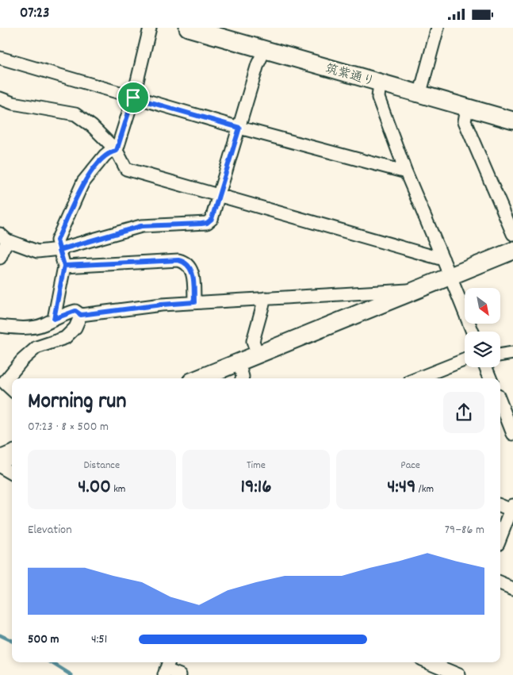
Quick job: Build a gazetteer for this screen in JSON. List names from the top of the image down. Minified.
{"streets":{"street":["筑紫通り"]},"north":"bottom right","page":{"status":"07:23","heading":["Morning run","07:23 · 8 × 500 m"],"stats":[["Distance","4.00 km"],["Time","19:16"],["Pace","4:49 /km"]],"chart":["Elevation","79–86 m"],"list":[{"name":"500 m","note":"4:51"}]}}
